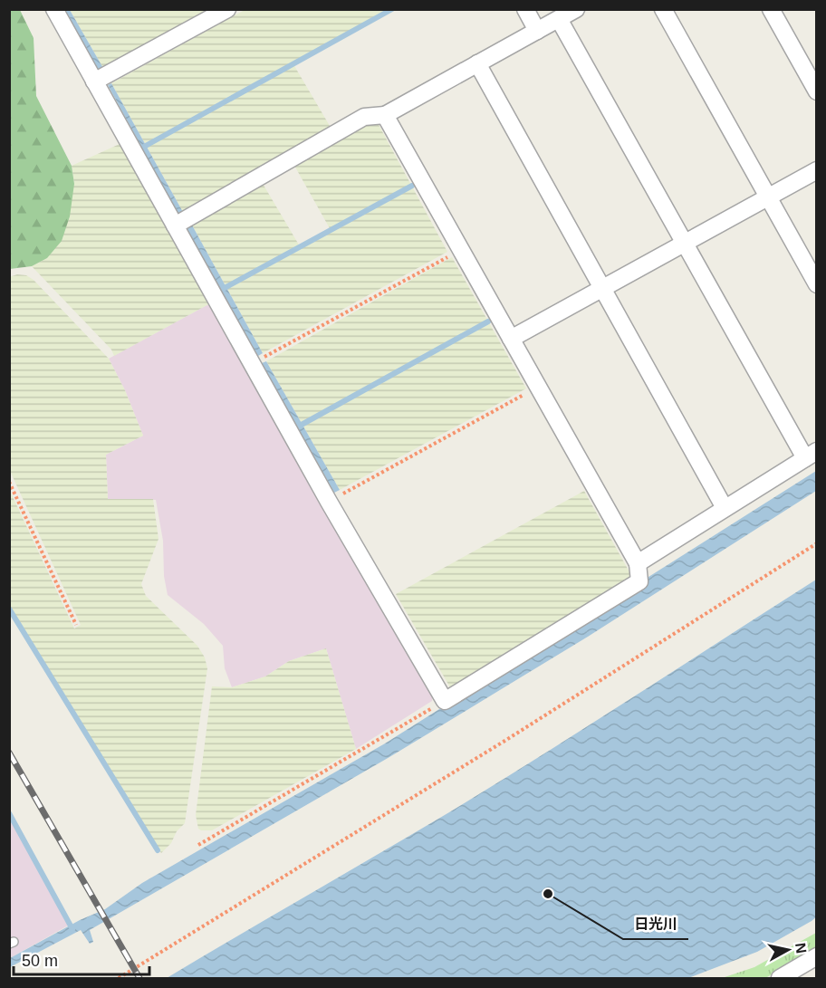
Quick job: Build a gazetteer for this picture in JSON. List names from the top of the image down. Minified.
{"places":["日光川"],"scale_bar":"50 m","north":"right"}
